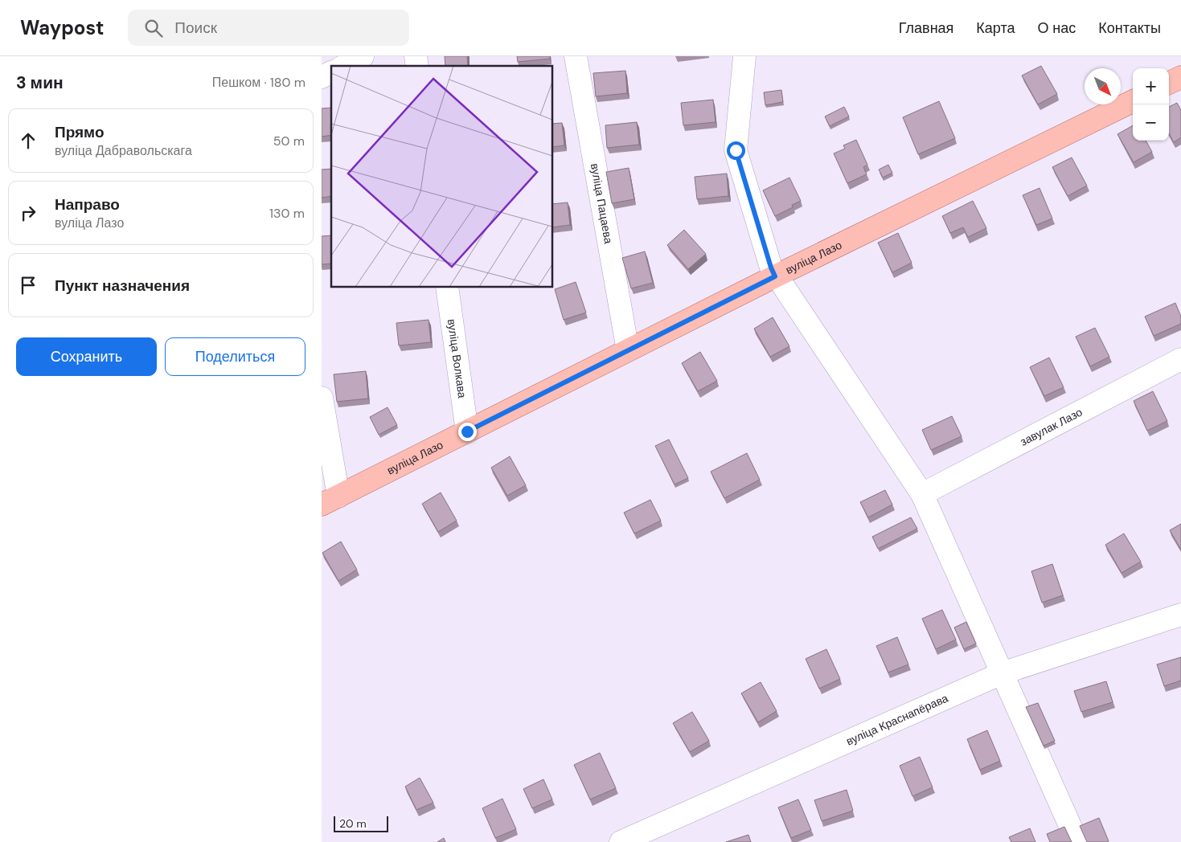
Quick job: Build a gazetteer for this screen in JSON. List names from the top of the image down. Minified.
{"streets":{"main road":["вуліца Лазо"],"street":["вуліца Пацаева","вуліца Волкава","завулак Лазо","вуліца Краснапёрава"]},"crossings":[["вуліца Пацаева","вуліца Лазо"],["вуліца Лазо","вуліца Волкава"]],"scale_bar":"20 m","north":"bottom right","page":{"header":"Waypost","search":"Поиск","nav":["Главная","Карта","О нас","Контакты"],"heading":["3 мин","Пешком · 180 m"],"map_buttons":["+","−"],"list":[["Прямо","вуліца Дабравольскага","50 m"],["Направо","вуліца Лазо","130 m"],"Пункт назначения"],"buttons":["Сохранить","Поделиться"],"scale":"20 m"}}
